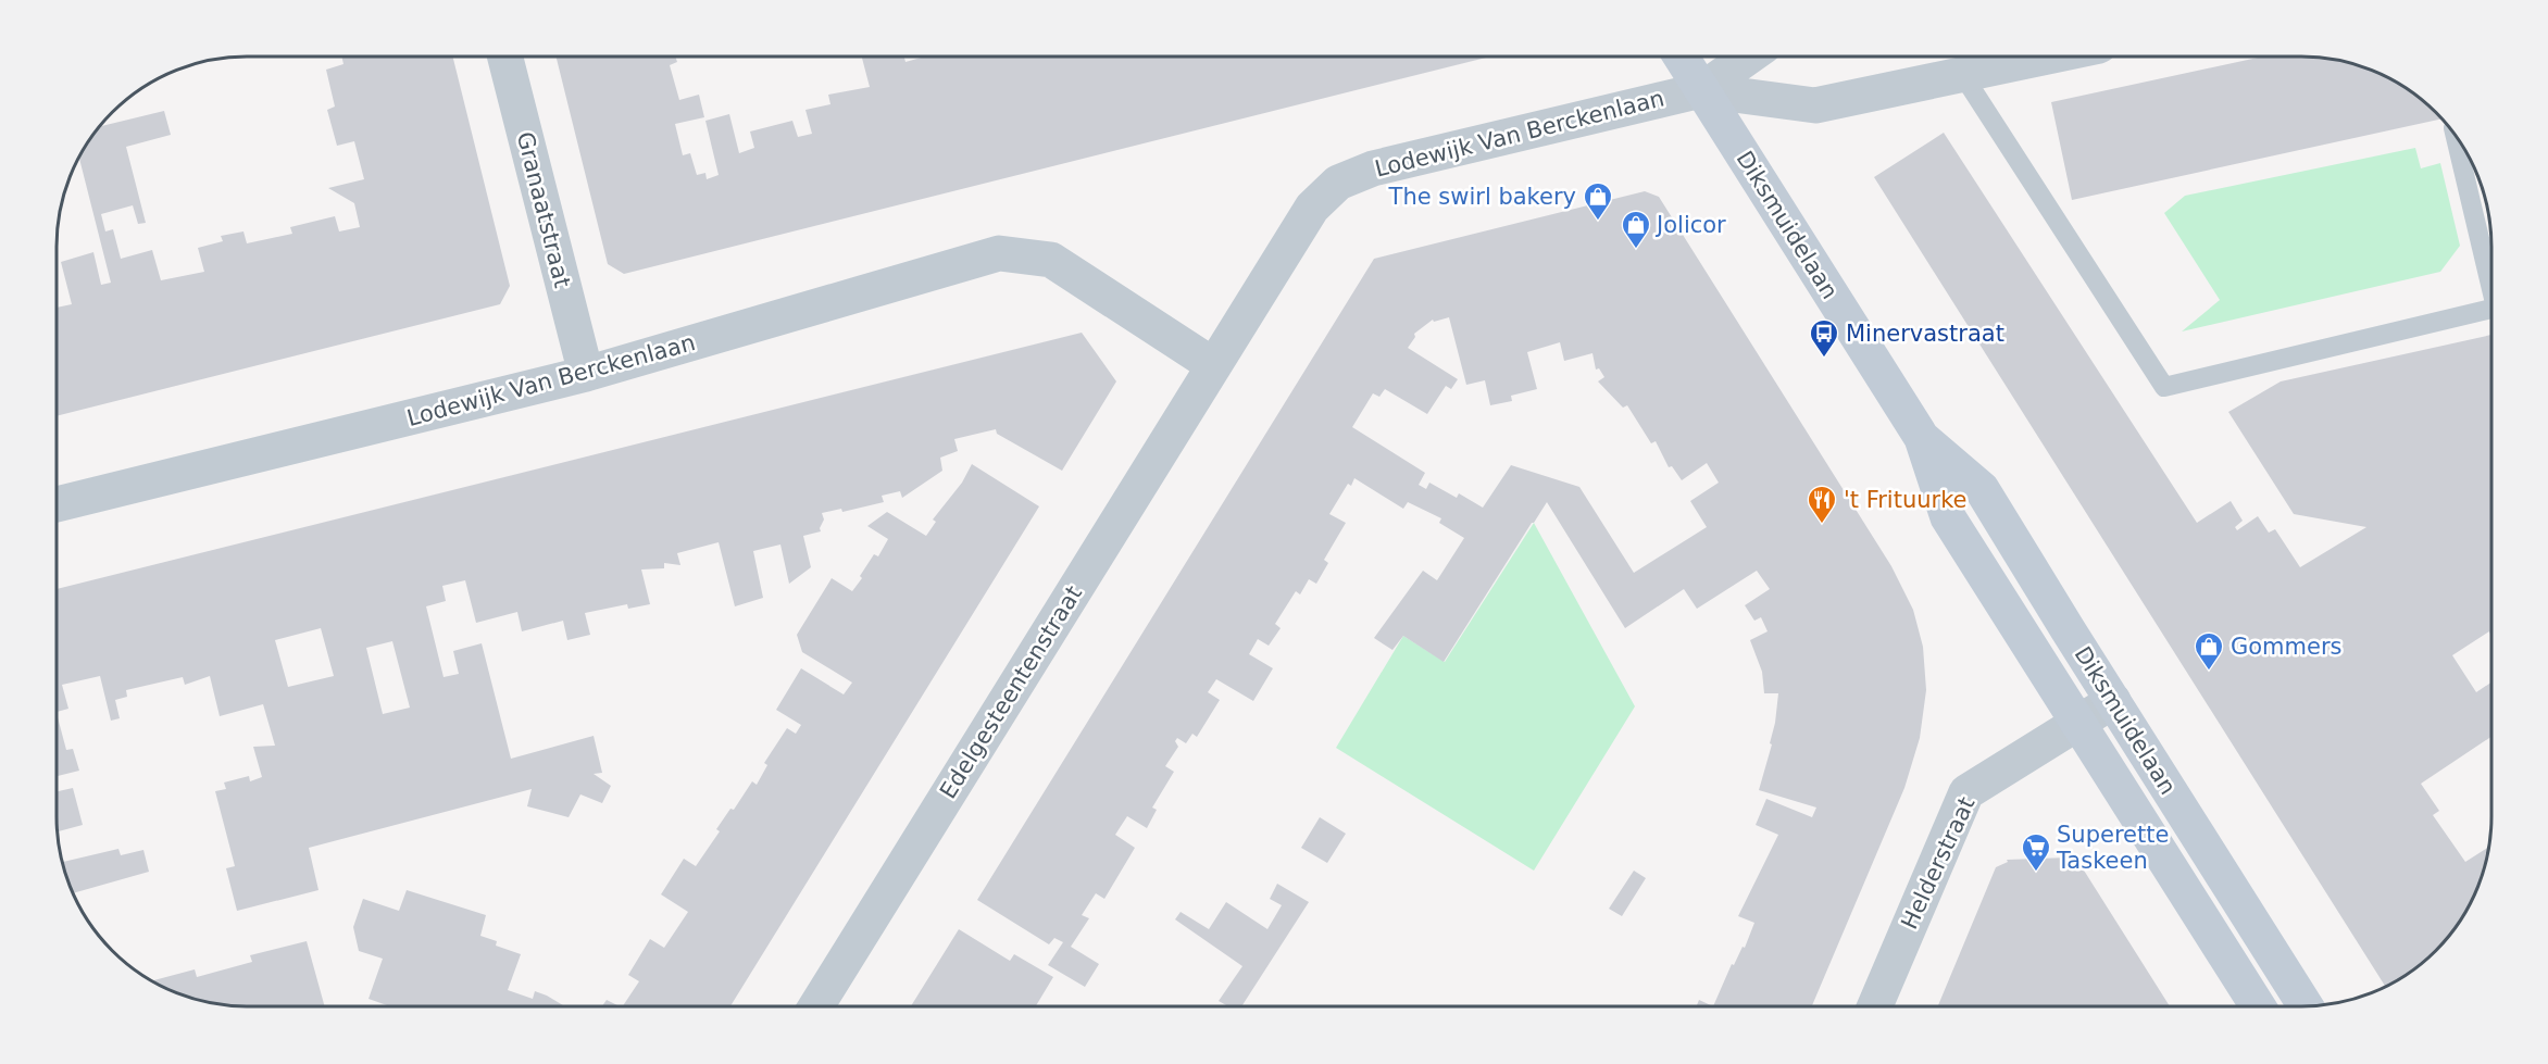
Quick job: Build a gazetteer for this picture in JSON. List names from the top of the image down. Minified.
{"streets":{"street":["Lodewijk Van Berckenlaan","Granaatstraat","Diksmuidelaan","Edelgesteentenstraat","Helderstraat"]},"crossings":[["Lodewijk Van Berckenlaan","Granaatstraat"],["Lodewijk Van Berckenlaan","Diksmuidelaan"],["Lodewijk Van Berckenlaan","Edelgesteentenstraat"],["Diksmuidelaan","Helderstraat"]],"places":{"shop":["The swirl bakery","Jolicor","Gommers"],"bus stop":["Minervastraat"],"restaurant":["'t Frituurke"],"supermarket":["Superette Taskeen"]}}
